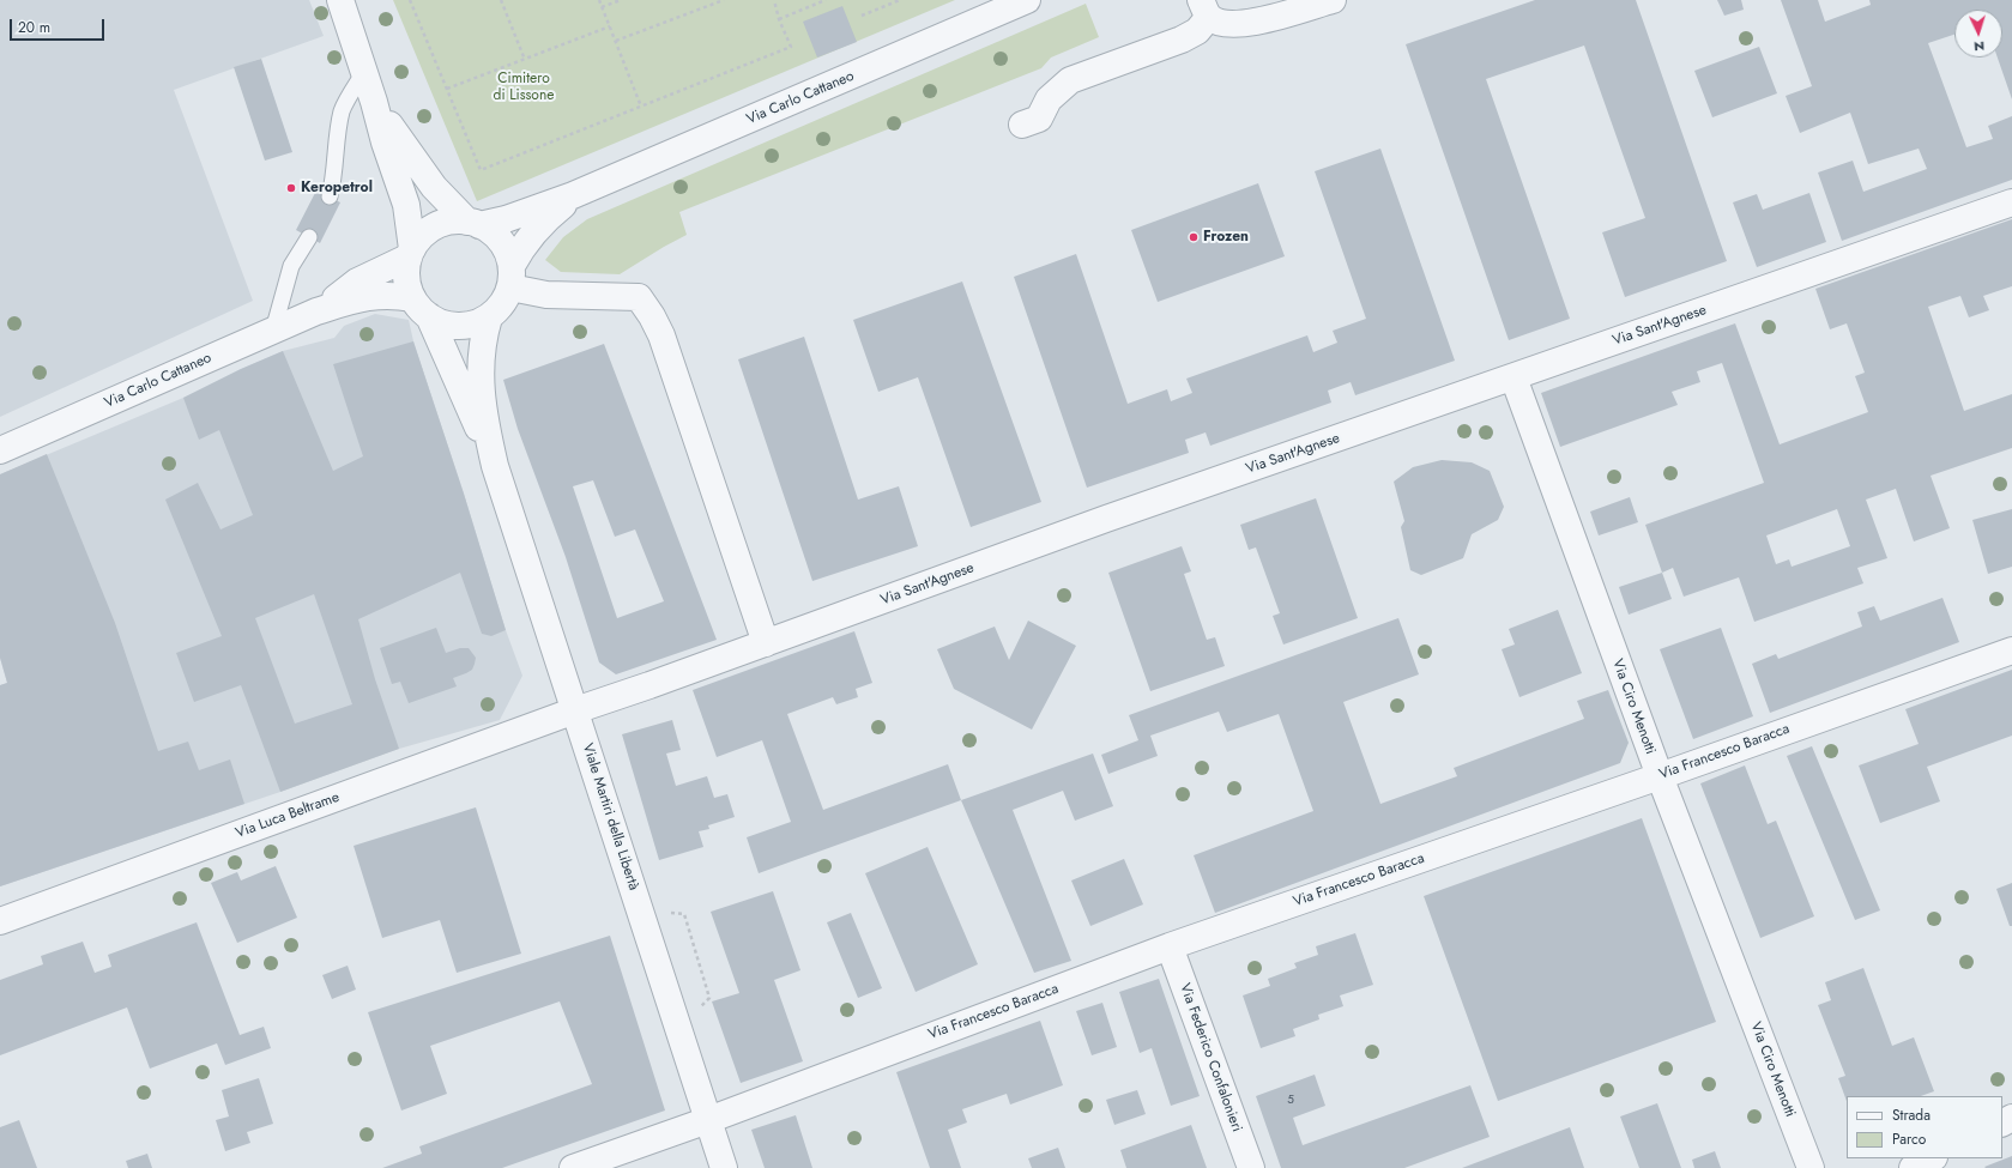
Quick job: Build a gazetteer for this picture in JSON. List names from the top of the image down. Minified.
{"streets":{"street":["Via Carlo Cattaneo","Via Sant'Agnese","Via Ciro Menotti","Via Francesco Baracca","Via Luca Beltrame","Viale Martiri della Libertà","Via Federico Confalonieri"]},"crossings":[["Via Carlo Cattaneo","Viale Martiri della Libertà"],["Via Sant'Agnese","Via Ciro Menotti"],["Via Sant'Agnese","Via Luca Beltrame"],["Via Sant'Agnese","Viale Martiri della Libertà"],["Via Ciro Menotti","Via Francesco Baracca"],["Via Francesco Baracca","Viale Martiri della Libertà"],["Via Francesco Baracca","Via Federico Confalonieri"],["Via Luca Beltrame","Viale Martiri della Libertà"]],"parks":["Cimitero di Lissone"],"places":["Keropetrol","Frozen"],"house_numbers":["5"],"legend":["Strada","Parco"],"scale_bar":"20 m","north":"bottom"}
